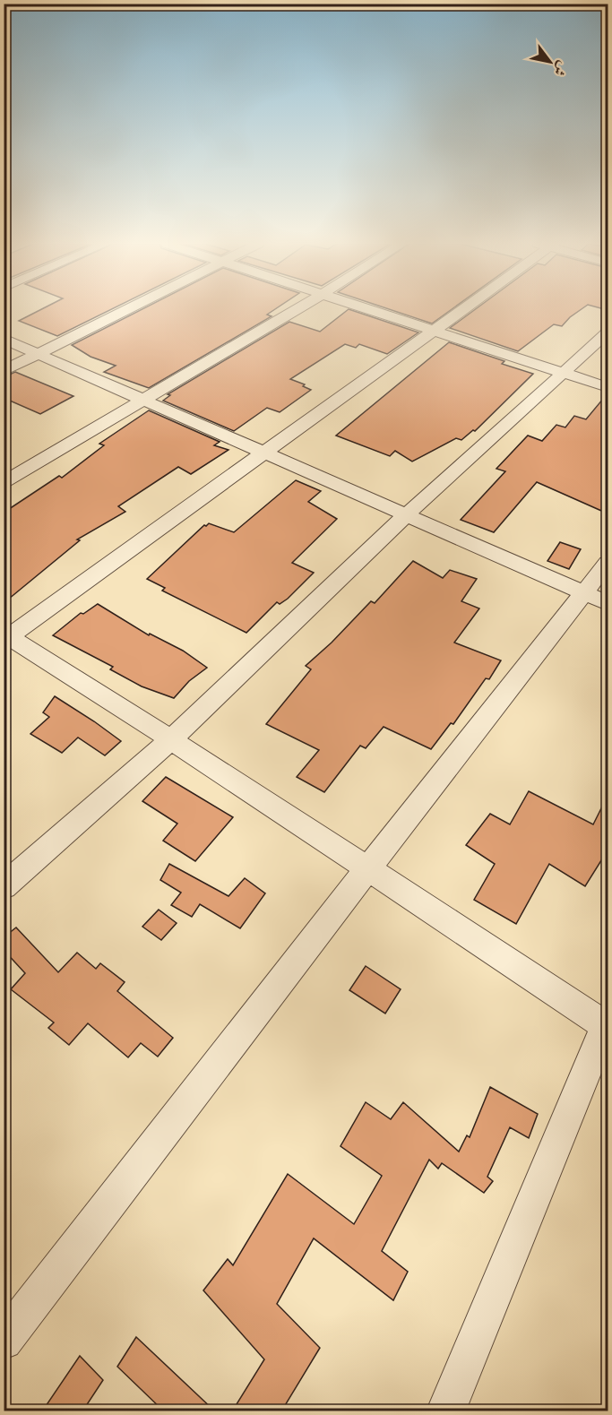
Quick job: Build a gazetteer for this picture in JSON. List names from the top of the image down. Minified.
{"north":"bottom right"}
